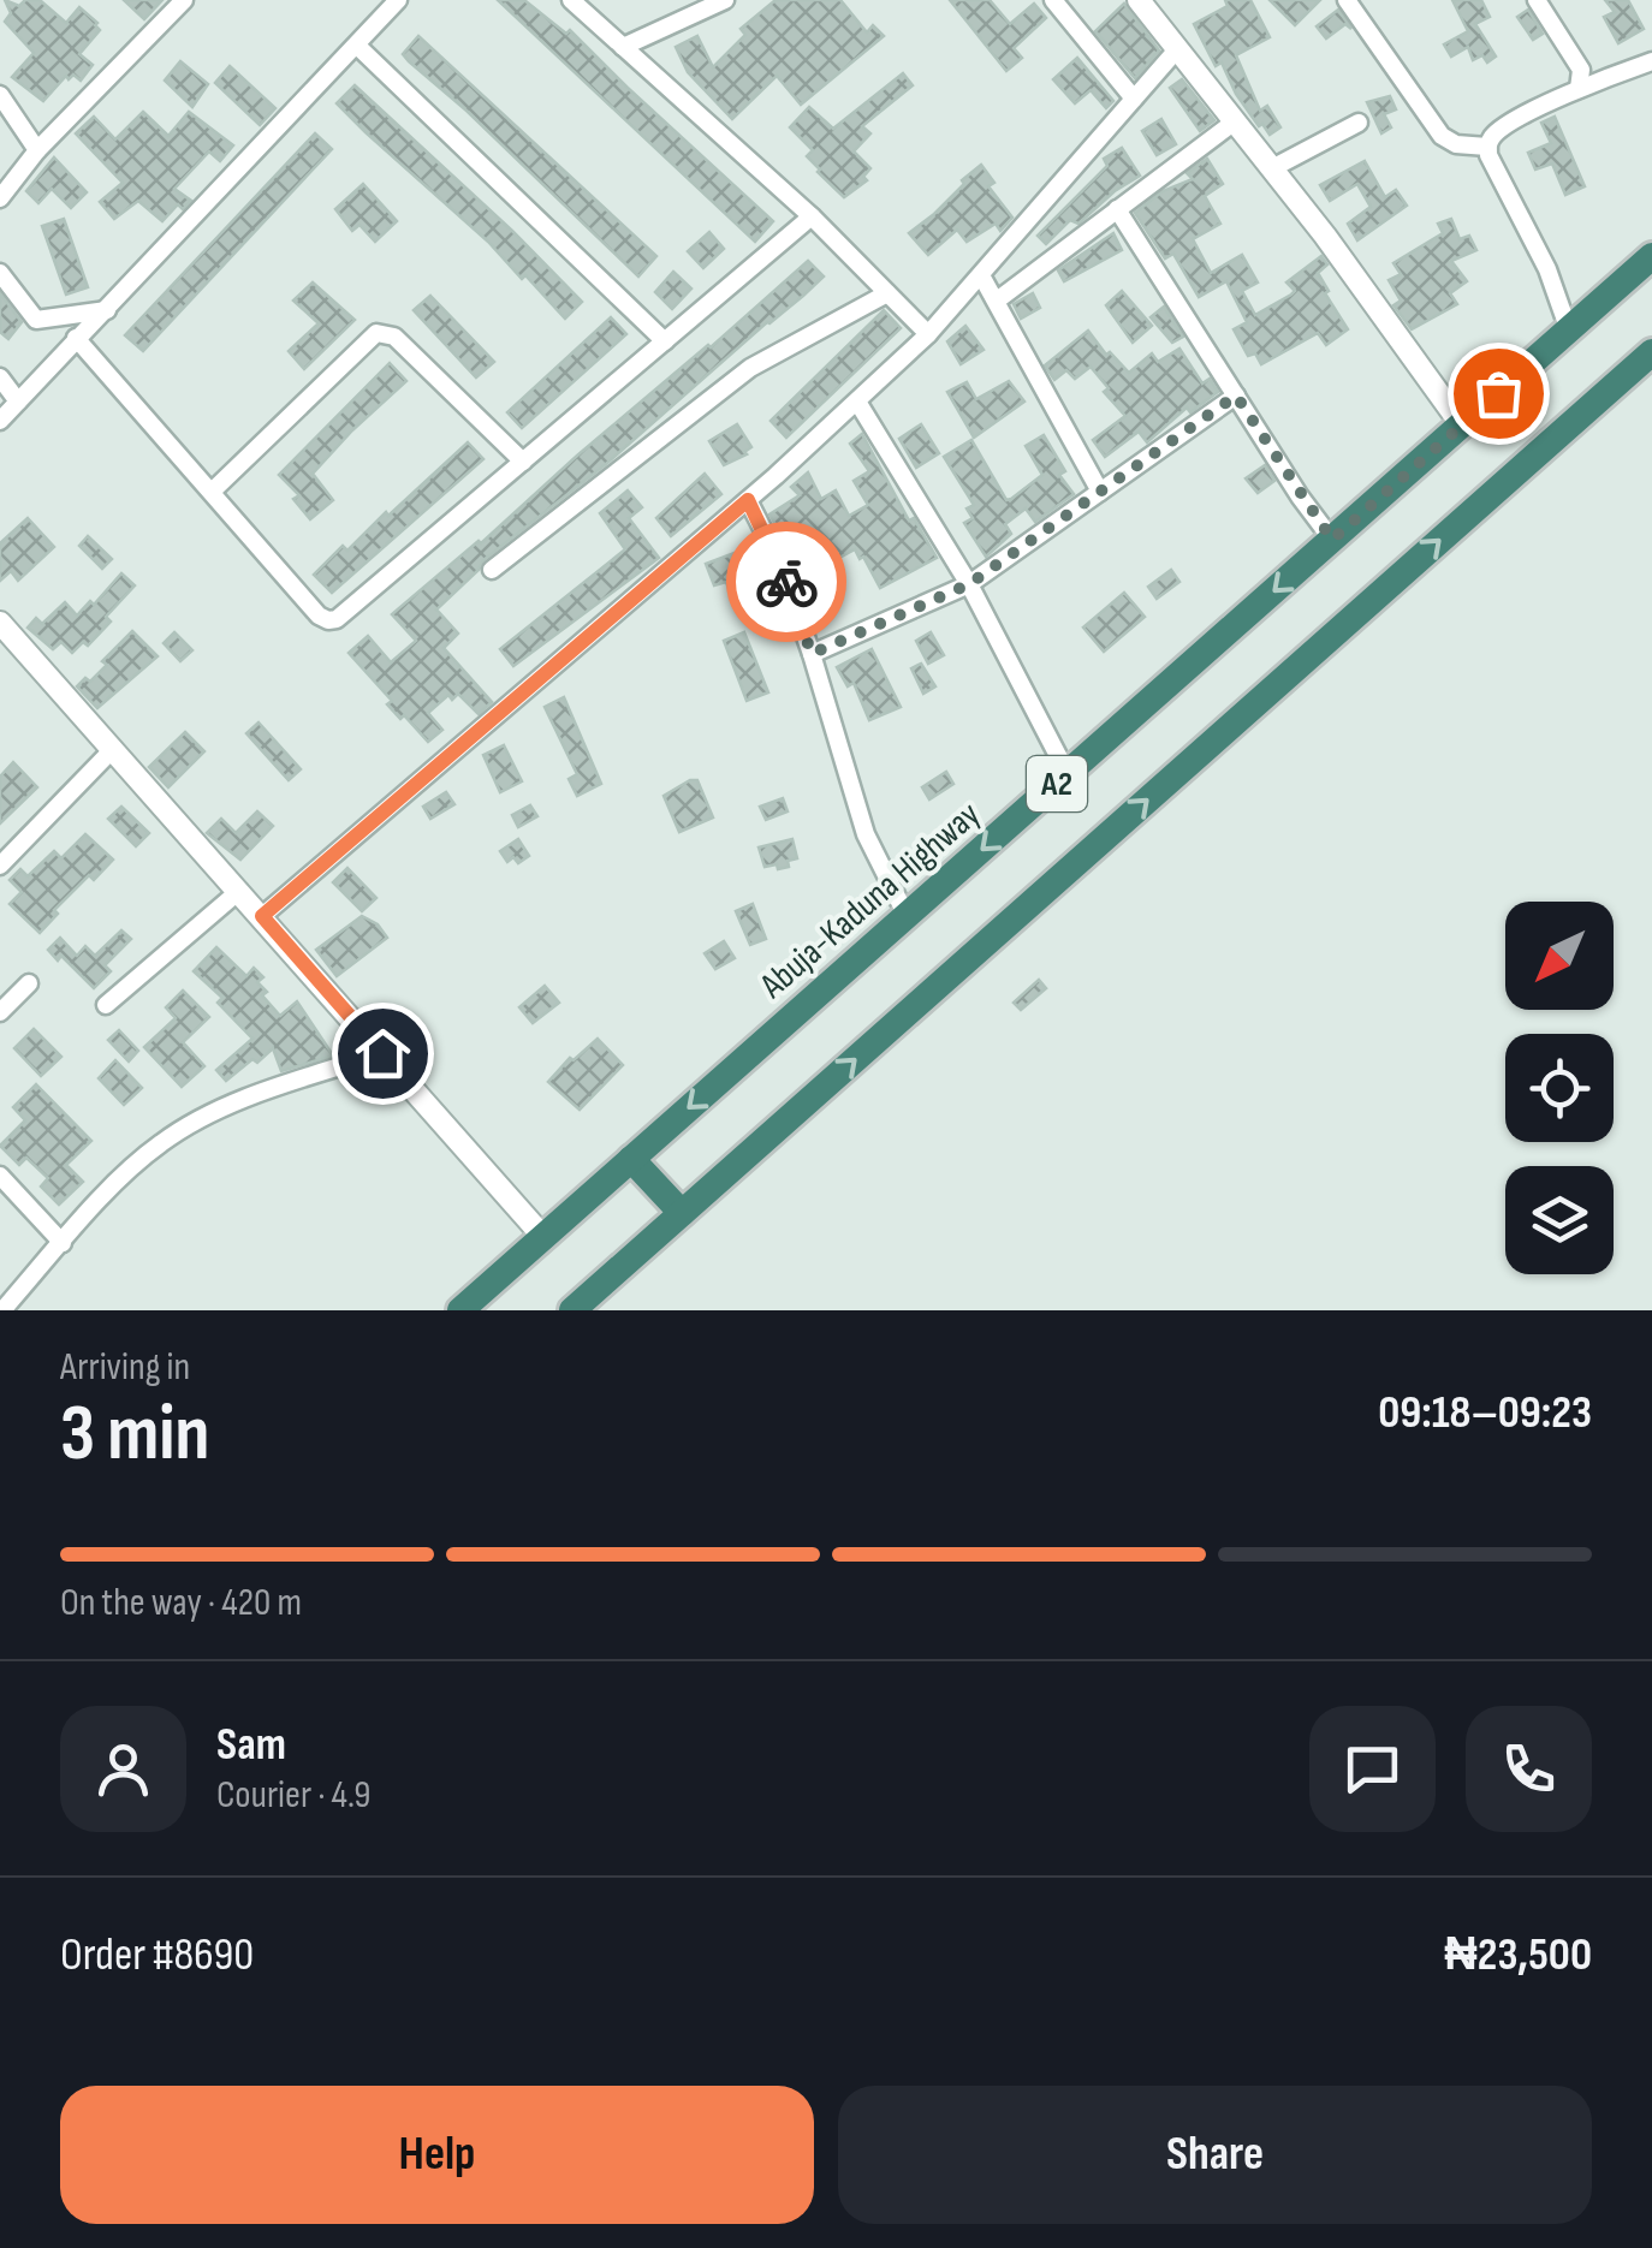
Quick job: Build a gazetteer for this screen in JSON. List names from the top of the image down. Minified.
{"streets":{"highway":["A2","Abuja-Kaduna Highway"]},"north":"bottom left","page":{"heading":["3 min","Arriving in","09:18–09:23"],"panel":["Sam","Courier · 4.9","Order #8690","₦23,500"],"bar":"On the way · 420 m","buttons":["Help","Share"]}}
